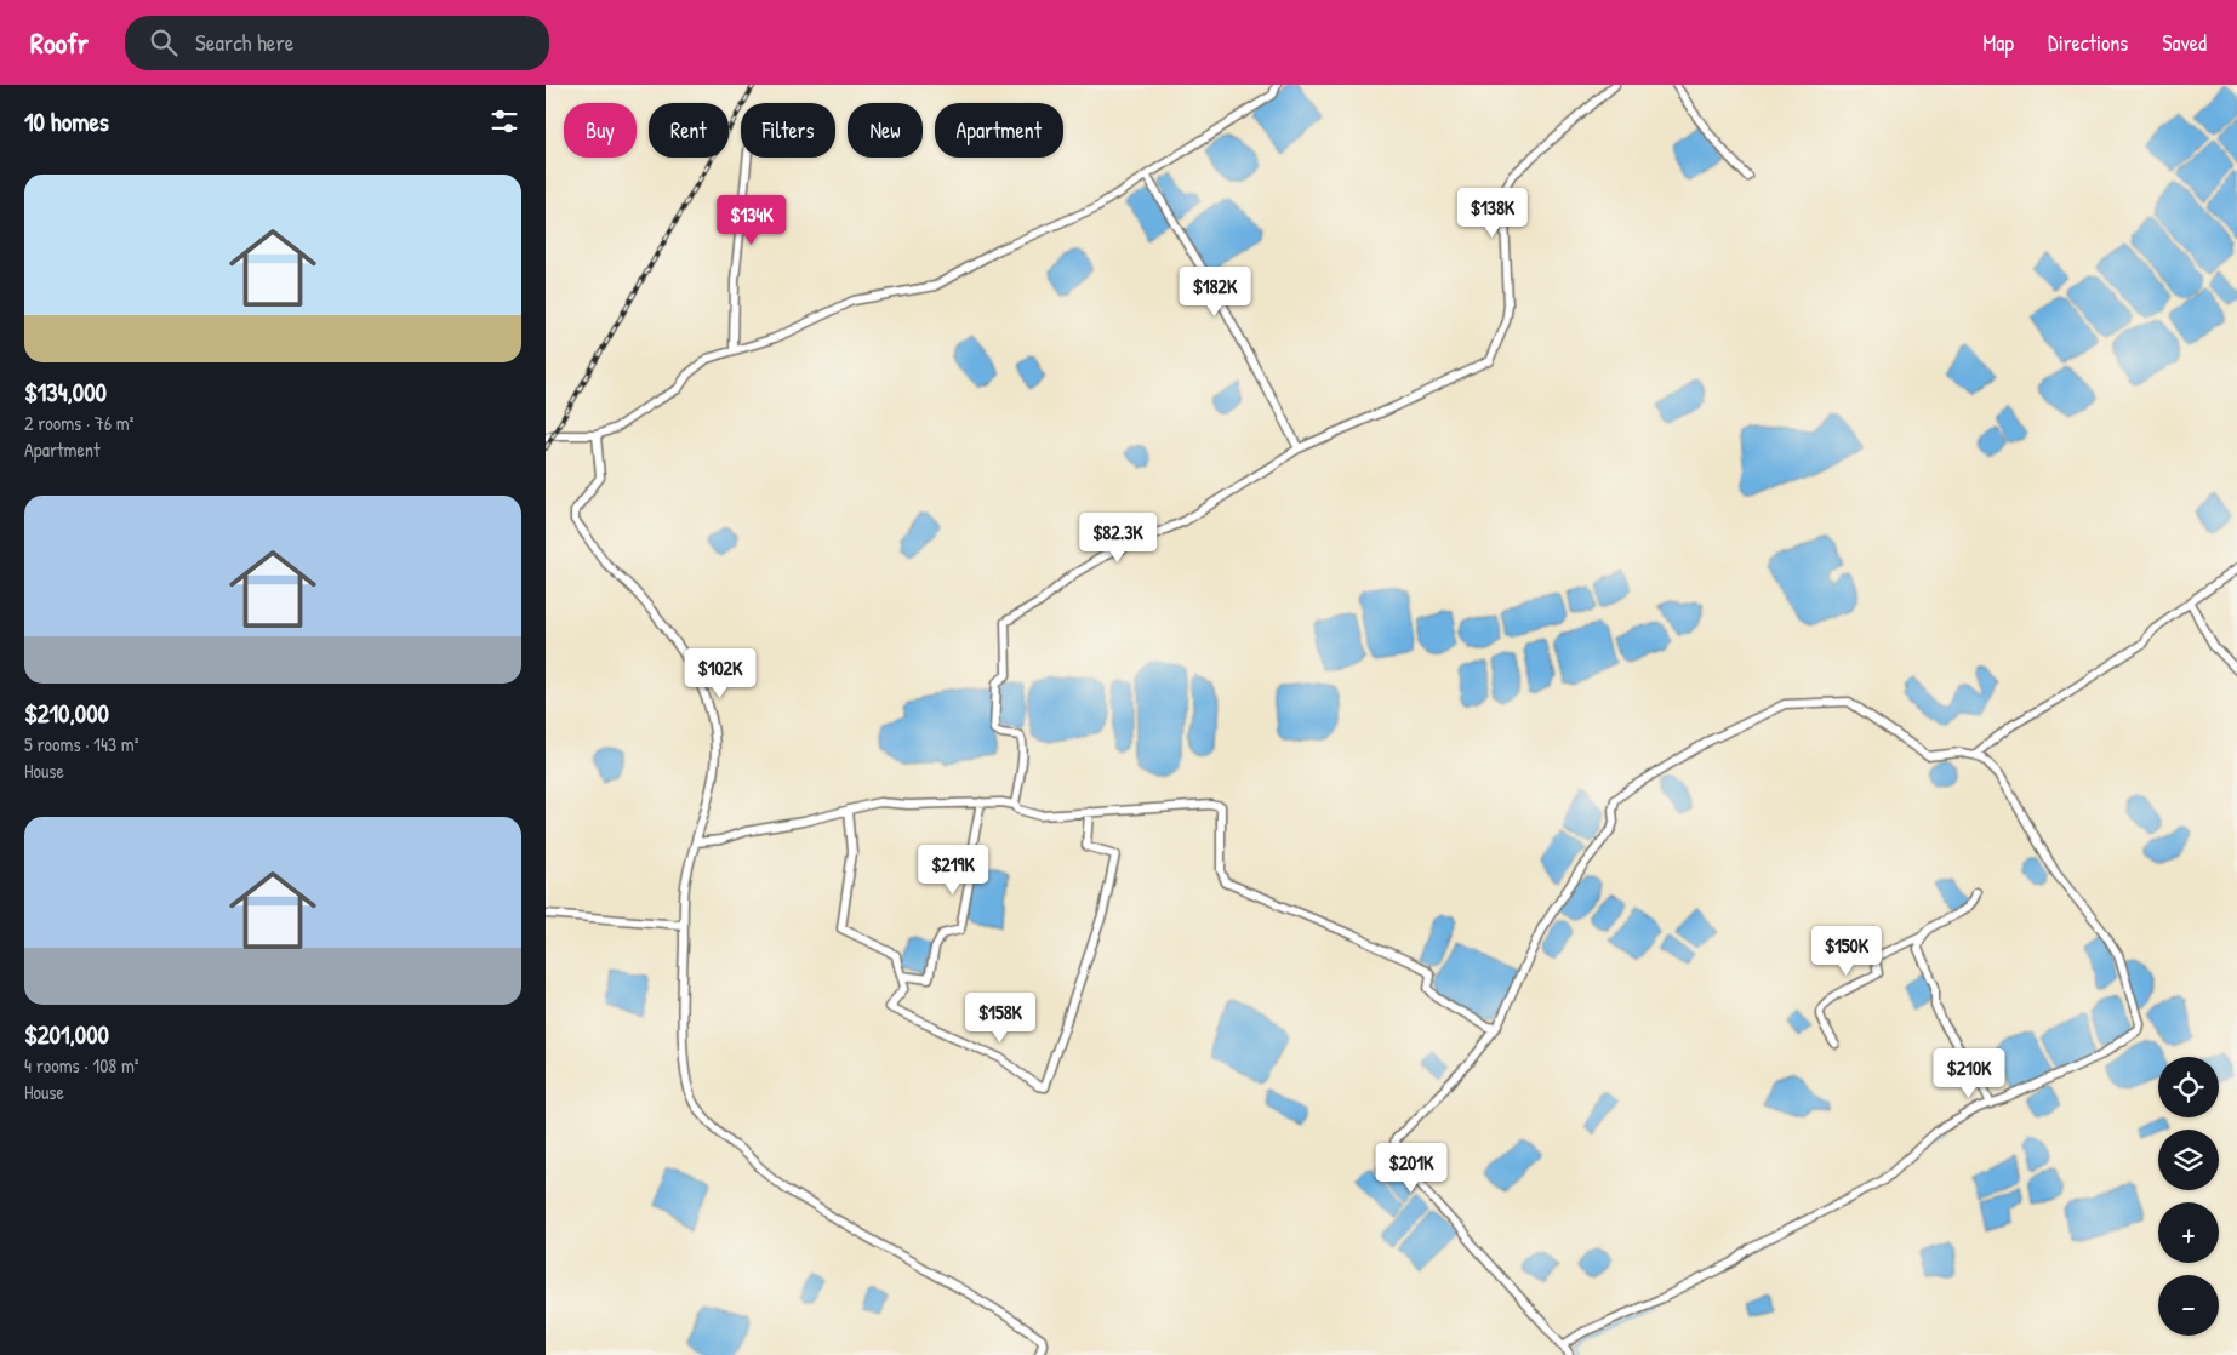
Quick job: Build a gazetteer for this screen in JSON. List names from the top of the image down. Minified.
{"page":{"header":"Roofr","search":"Search here","nav":["Map","Directions","Saved"],"heading":"10 homes","chip":["Buy","Rent","Filters","New","Apartment"],"list":[{"name":"$134,000","note":"2 rooms · 76 m² · Apartment"},{"name":"$210,000","note":"5 rooms · 143 m² · House"},{"name":"$201,000","note":"4 rooms · 108 m² · House"}],"price":["$138K","$134K","$182K","$82.3K","$102K","$219K","$150K","$158K","$210K","$201K"],"map_buttons":["+","−"]}}
